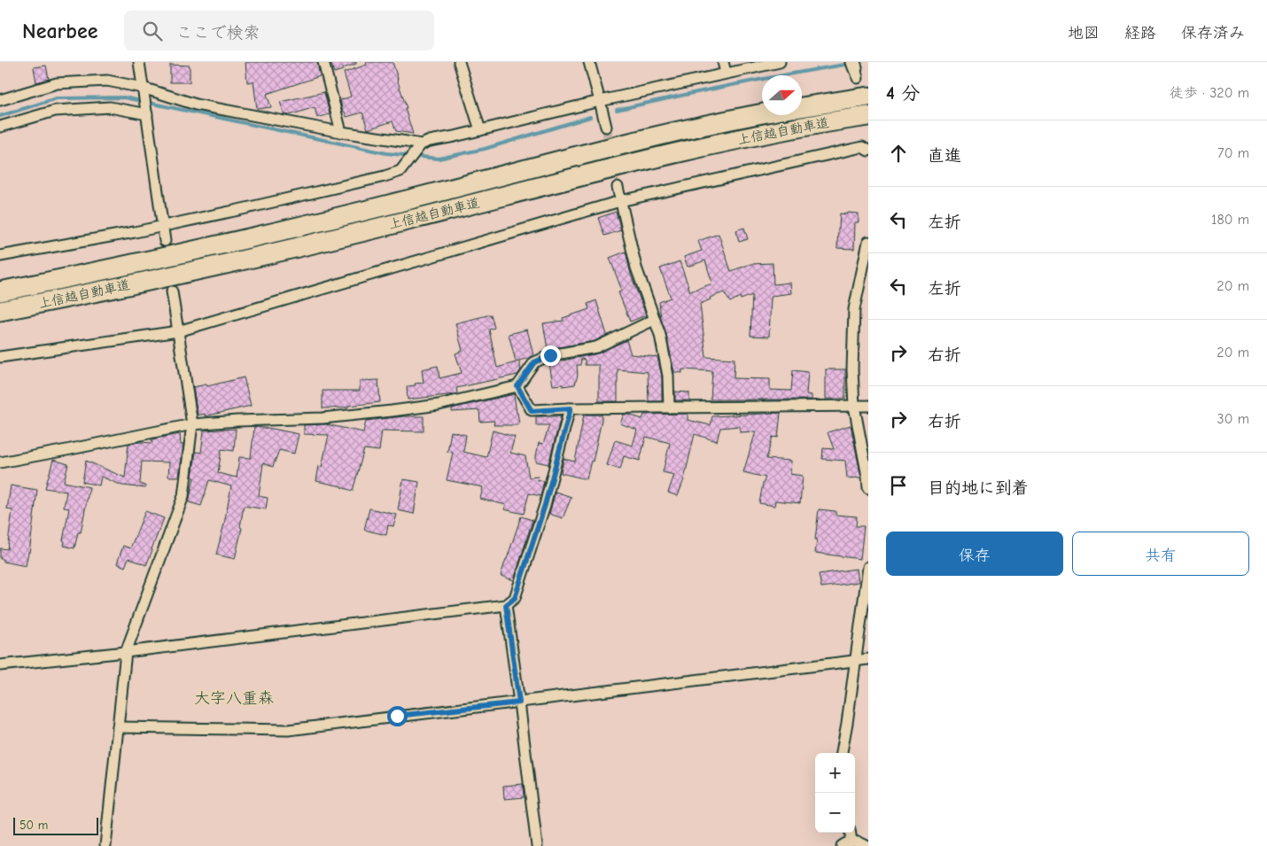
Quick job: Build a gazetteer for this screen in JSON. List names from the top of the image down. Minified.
{"streets":{"highway":["上信越自動車道"]},"districts":["大字八重森"],"scale_bar":"50 m","north":"right","page":{"header":"Nearbee","search":"ここで検索","nav":["地図","経路","保存済み"],"heading":["4 分","徒歩 · 320 m"],"list":[["直進","70 m"],["左折","180 m"],["左折","20 m"],["右折","20 m"],["右折","30 m"],"目的地に到着"],"buttons":["保存","共有"],"map_buttons":["+","−"],"scale":"50 m"}}
